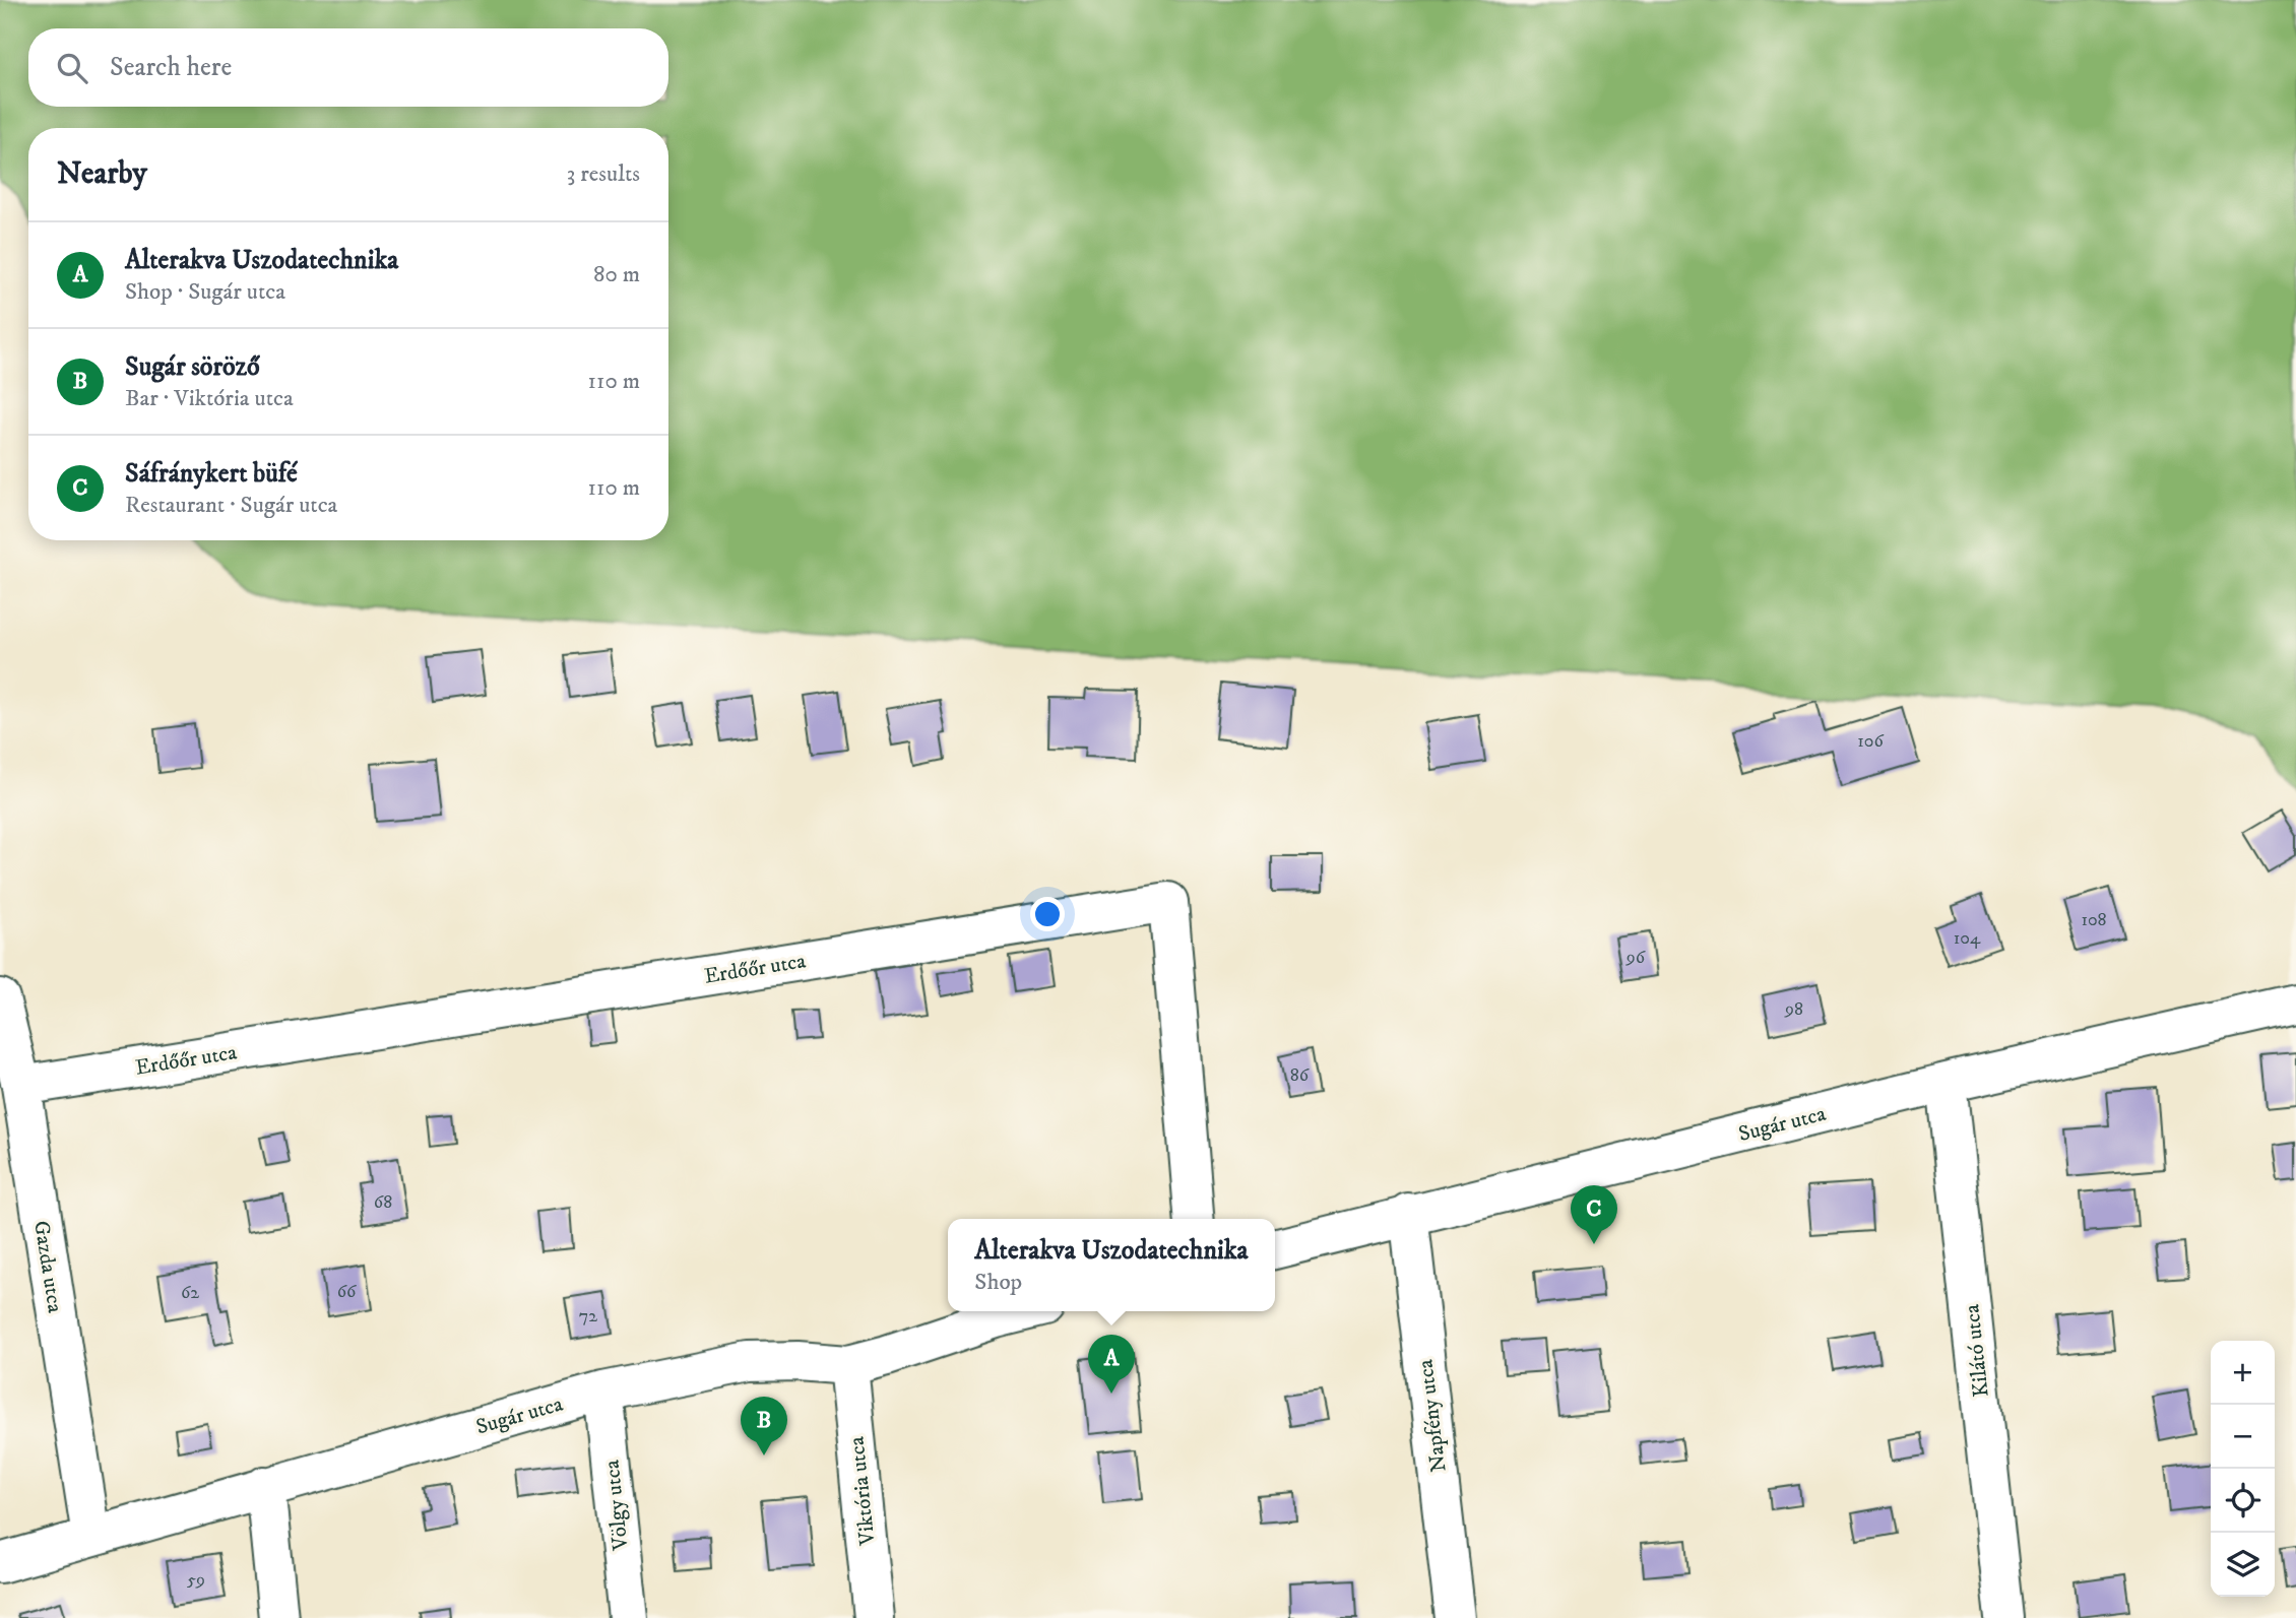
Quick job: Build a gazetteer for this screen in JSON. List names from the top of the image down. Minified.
{"streets":{"street":["Erdőőr utca","Sugár utca","Gazda utca","Kilátó utca","Napfény utca","Viktória utca","Völgy utca"]},"crossings":[["Erdőőr utca","Gazda utca"],["Sugár utca","Gazda utca"],["Sugár utca","Kilátó utca"],["Sugár utca","Napfény utca"],["Sugár utca","Viktória utca"],["Sugár utca","Völgy utca"]],"house_numbers":["106","108","104","96","98","86","68","66","62","72","59"],"page":{"search":"Search here","heading":["Nearby","3 results"],"list":[{"mark":"A","name":"Alterakva Uszodatechnika","note":"Shop · Sugár utca","value":"80 m"},{"mark":"B","name":"Sugár söröző","note":"Bar · Viktória utca","value":"110 m"},{"mark":"C","name":"Sáfránykert büfé","note":"Restaurant · Sugár utca","value":"110 m"}],"pins":["C","A","B"],"popup":["Alterakva Uszodatechnika","Shop"],"map_buttons":["+","−"]}}
